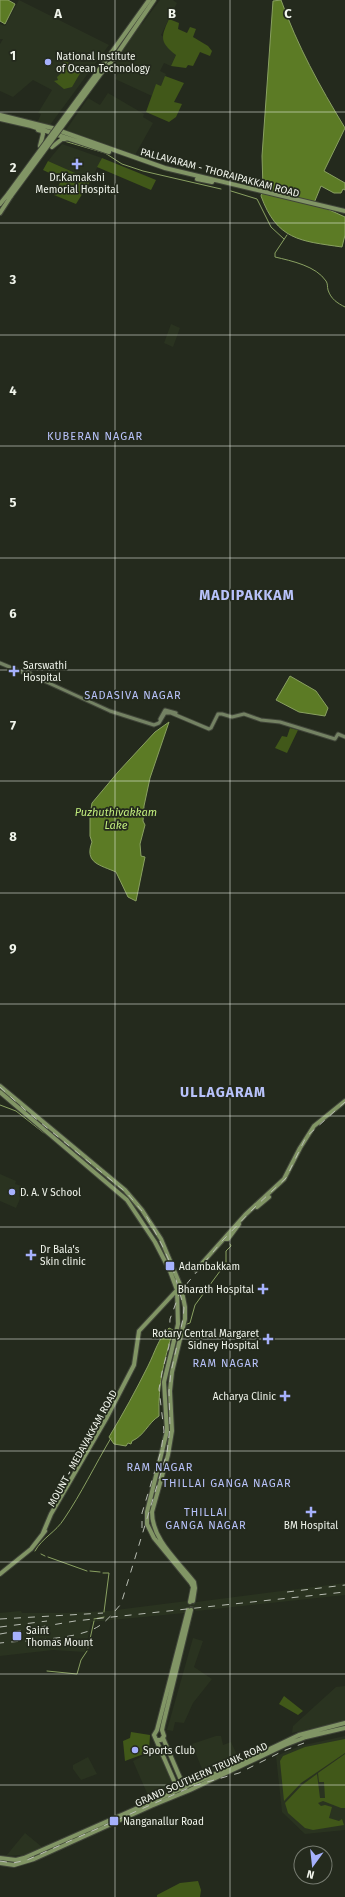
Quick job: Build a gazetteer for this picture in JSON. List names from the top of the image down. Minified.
{"streets":{"main road":["PALLAVARAM - THORAIPAKKAM ROAD","MOUNT - MEDAVAKKAM ROAD","GRAND SOUTHERN TRUNK ROAD"]},"districts":["KUBERAN NAGAR","MADIPAKKAM","SADASIVA NAGAR","ULLAGARAM","RAM NAGAR","RAM NAGAR","THILLAI GANGA NAGAR","THILLAI GANGA NAGAR"],"water":["Puzhuthivakkam Lake"],"places":{"other":["National Institute of Ocean Technology","D. A. V School","Sports Club"],"health":["Dr.Kamakshi Memorial Hospital","Sarswathi Hospital","Dr Bala's Skin clinic","Bharath Hospital","Rotary Central Margaret Sidney Hospital","Acharya Clinic","BM Hospital"],"transit":["Adambakkam","Saint Thomas Mount","Nanganallur Road"]},"north":"bottom","grid":{"columns":["A","B","C"],"rows":["1","2","3","4","5","6","7","8","9"]}}
